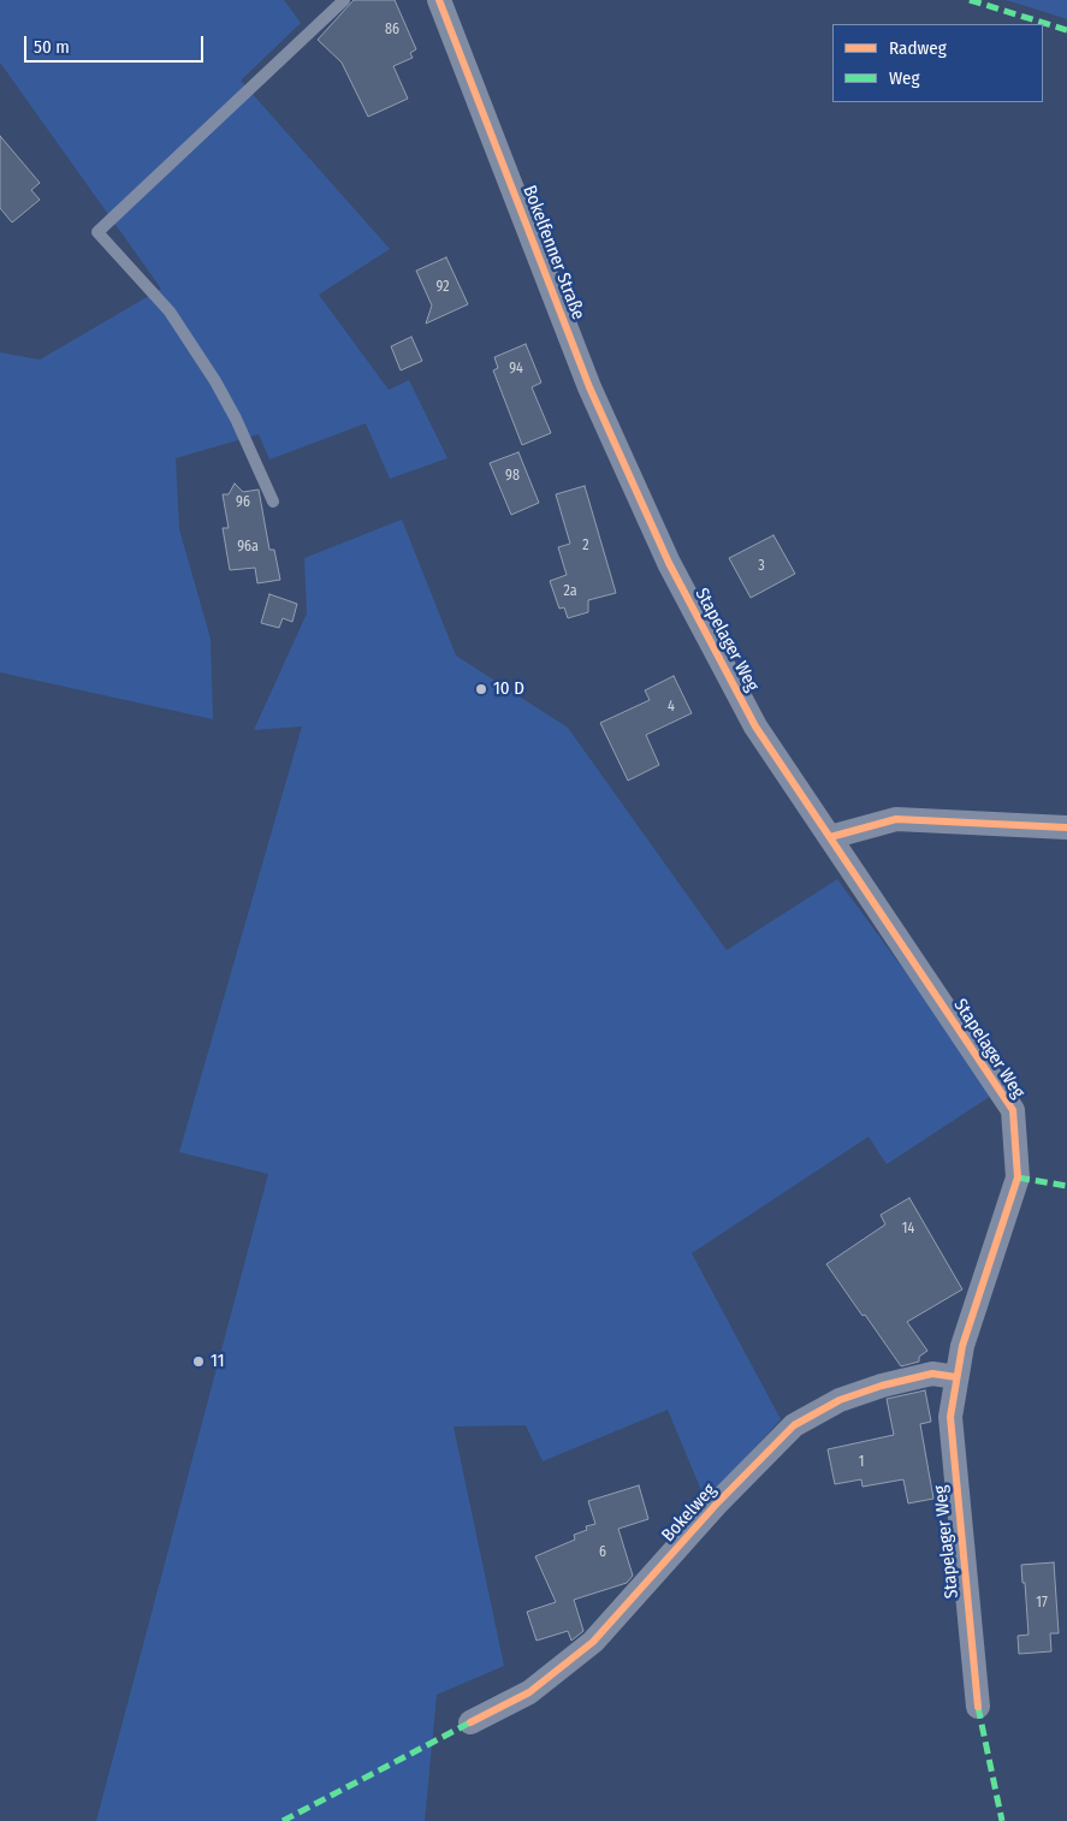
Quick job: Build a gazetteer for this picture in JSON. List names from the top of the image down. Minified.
{"streets":{"street":["Bokelfenner Straße","Stapelager Weg","Bokelweg"]},"crossings":[["Bokelfenner Straße","Stapelager Weg"],["Stapelager Weg","Bokelweg"]],"places":["10 D","11"],"house_numbers":["86","92","94","98","96","2","96a","3","2a","4","14","1","6","17"],"legend":["Radweg","Weg"],"scale_bar":"50 m"}
